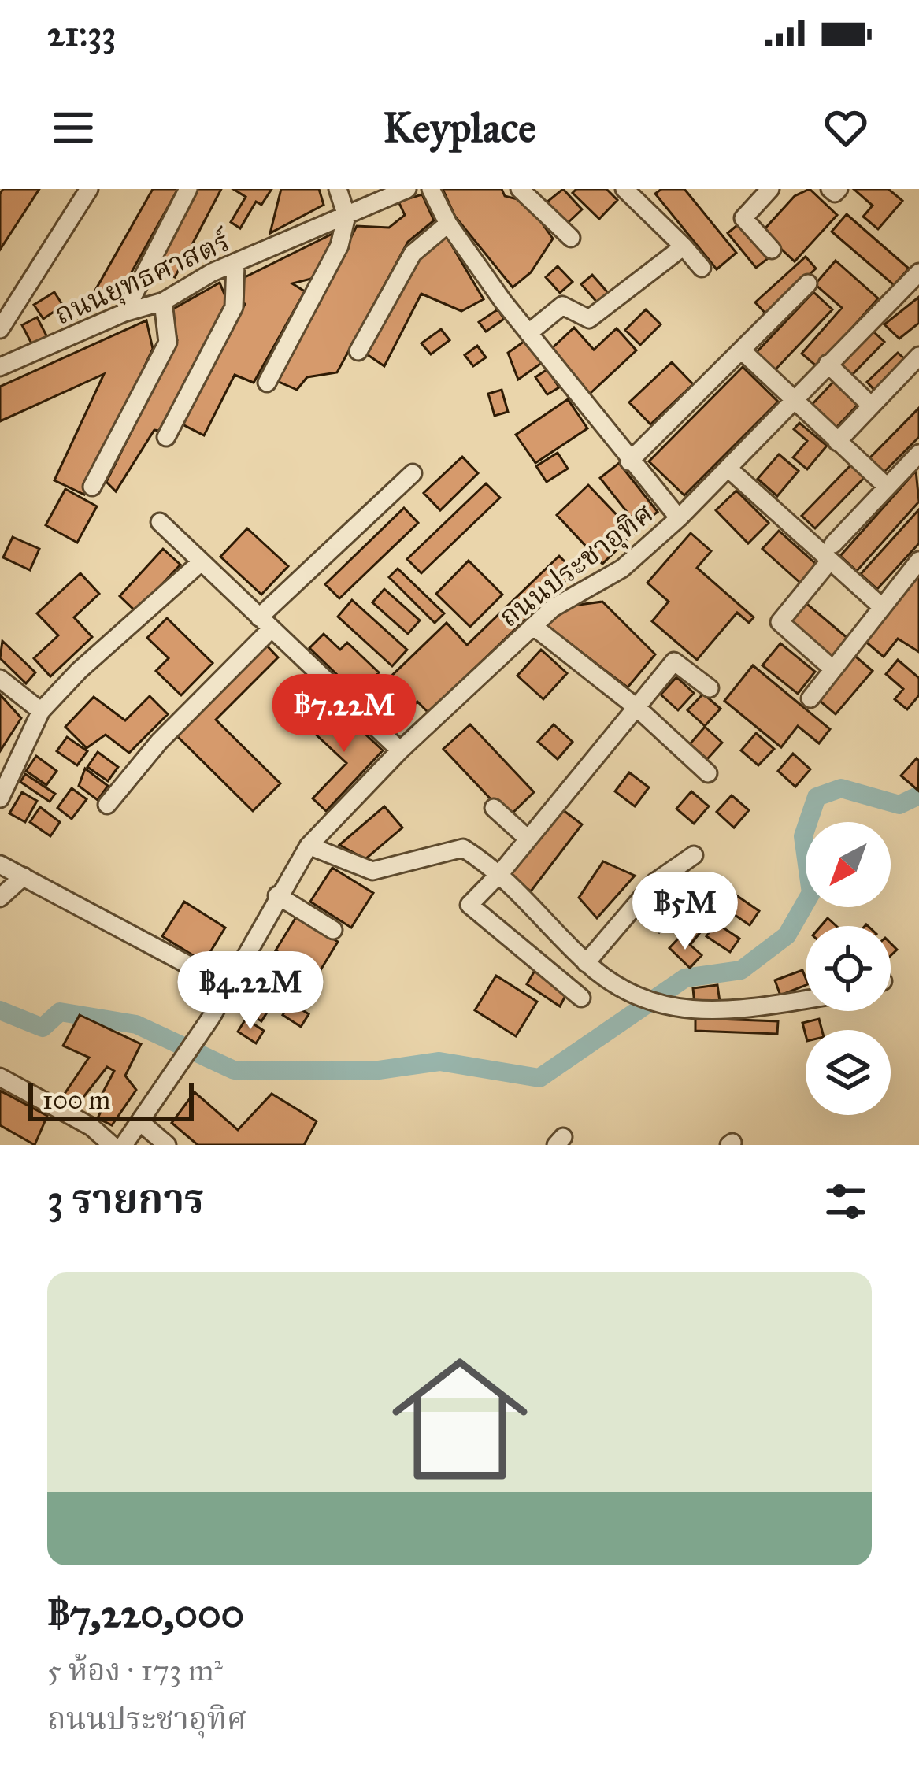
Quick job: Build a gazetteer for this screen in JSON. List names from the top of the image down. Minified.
{"streets":{"street":["ถนนยุทธศาสตร์","ถนนประชาอุทิศ"]},"scale_bar":"100 m","north":"bottom left","page":{"status":"21:33","header":"Keyplace","price":["฿7.22M","฿5M","฿4.22M"],"scale":"100 m","heading":"3 รายการ","list":[{"name":"฿7,220,000","note":"5 ห้อง · 173 m² · ถนนประชาอุทิศ"}]}}
